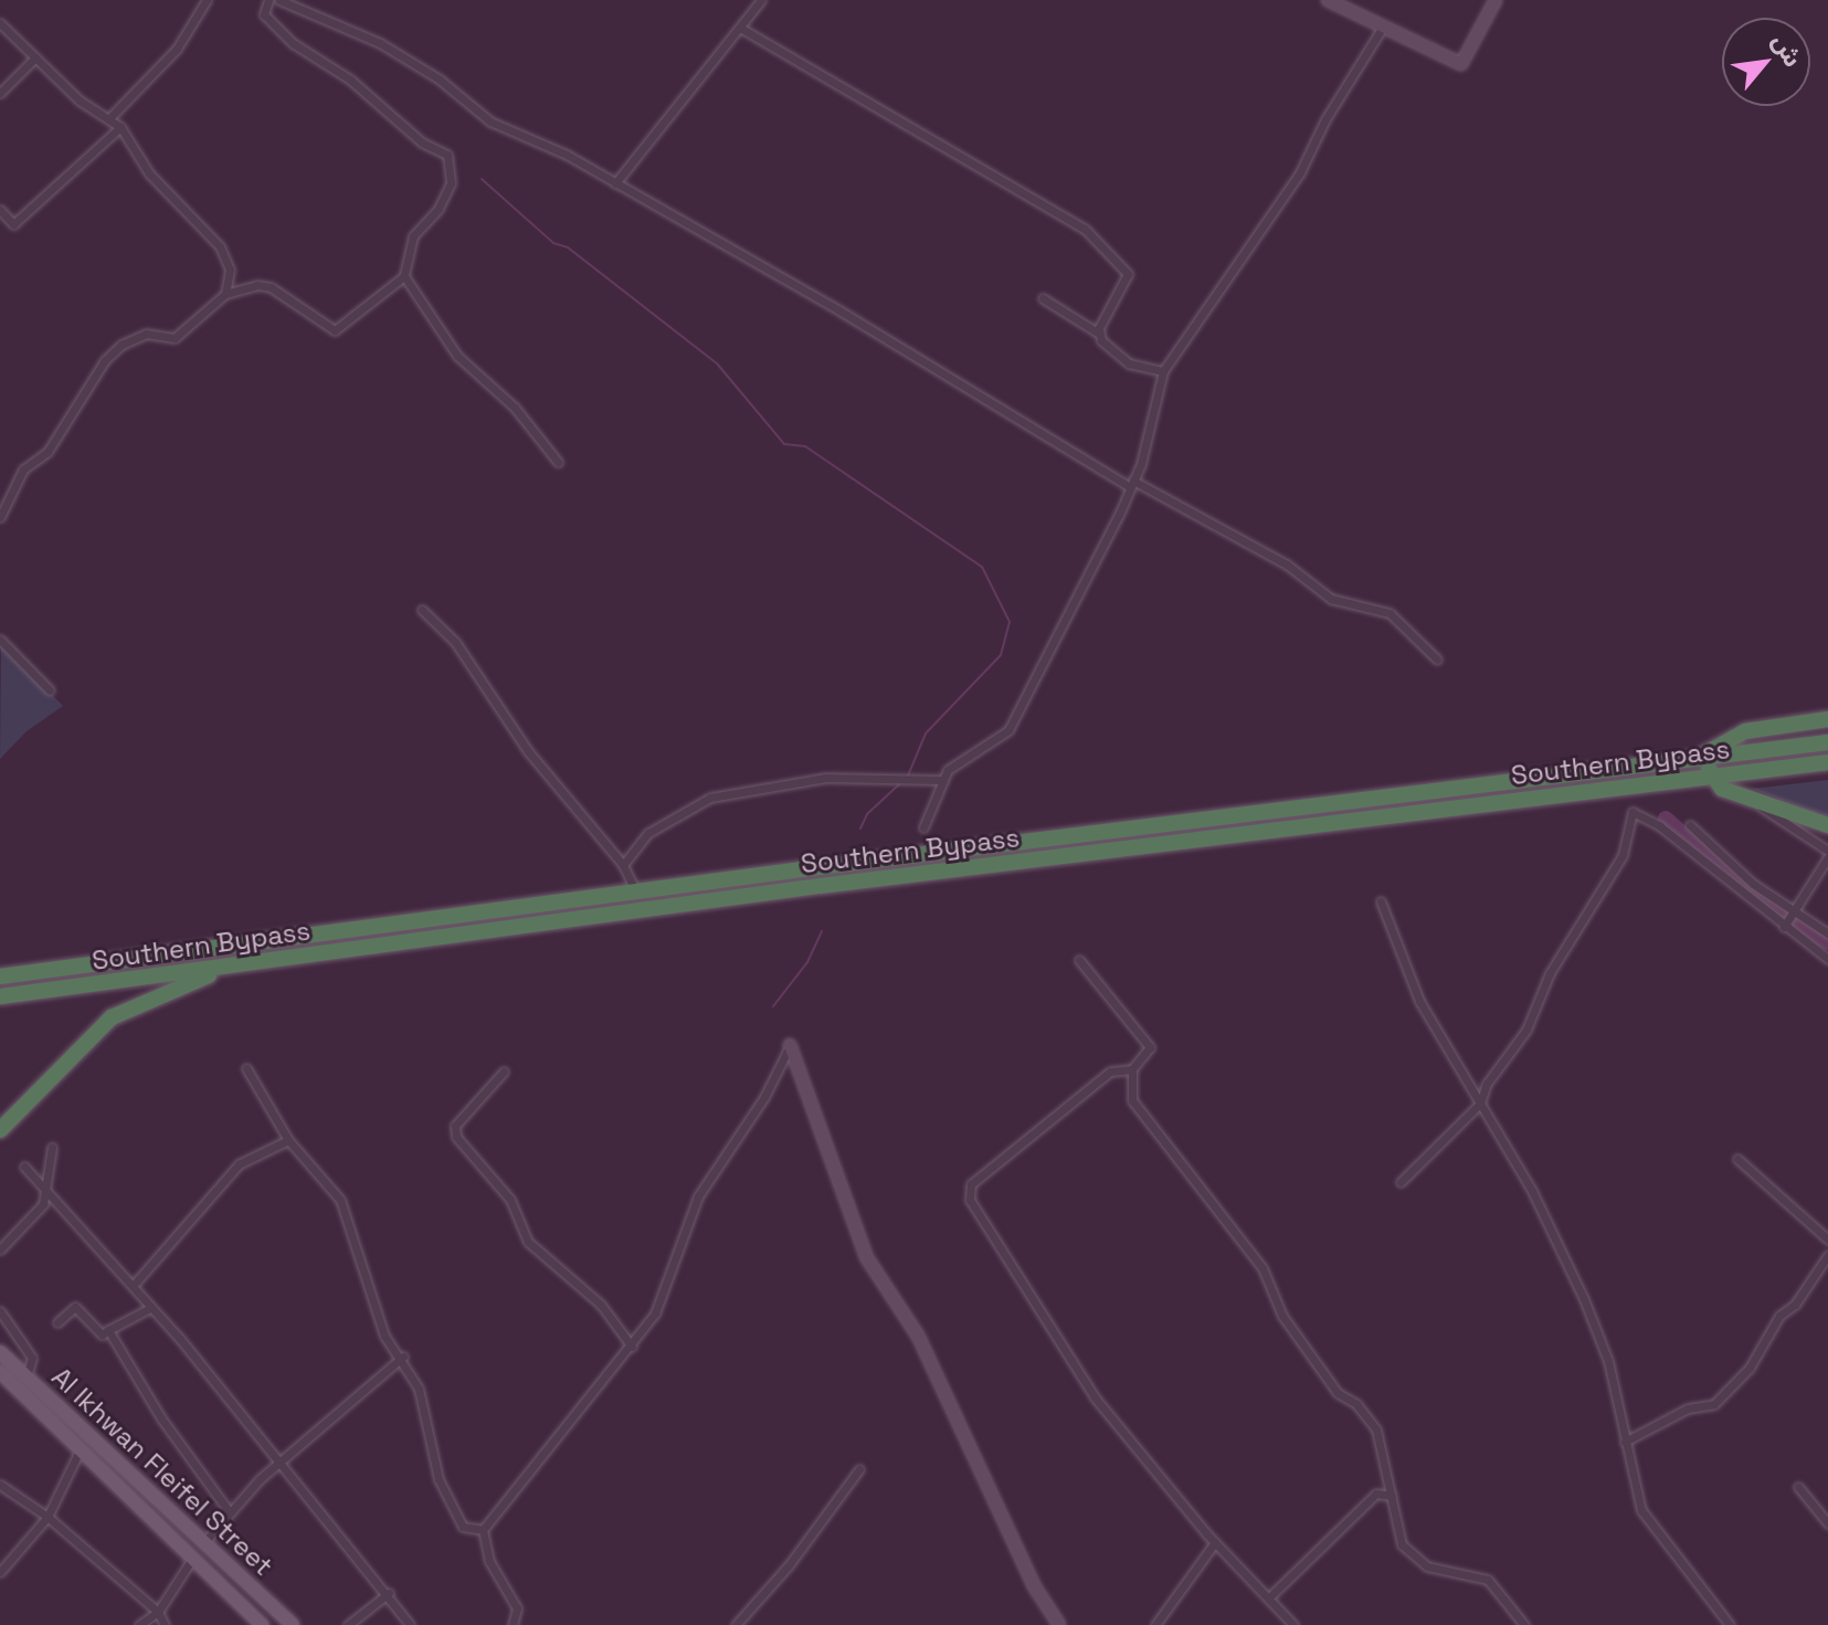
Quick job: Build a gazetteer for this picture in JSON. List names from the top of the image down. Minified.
{"streets":{"highway":["Southern Bypass"],"main road":["Al Ikhwan Fleifel Street"]},"north":"top right"}
